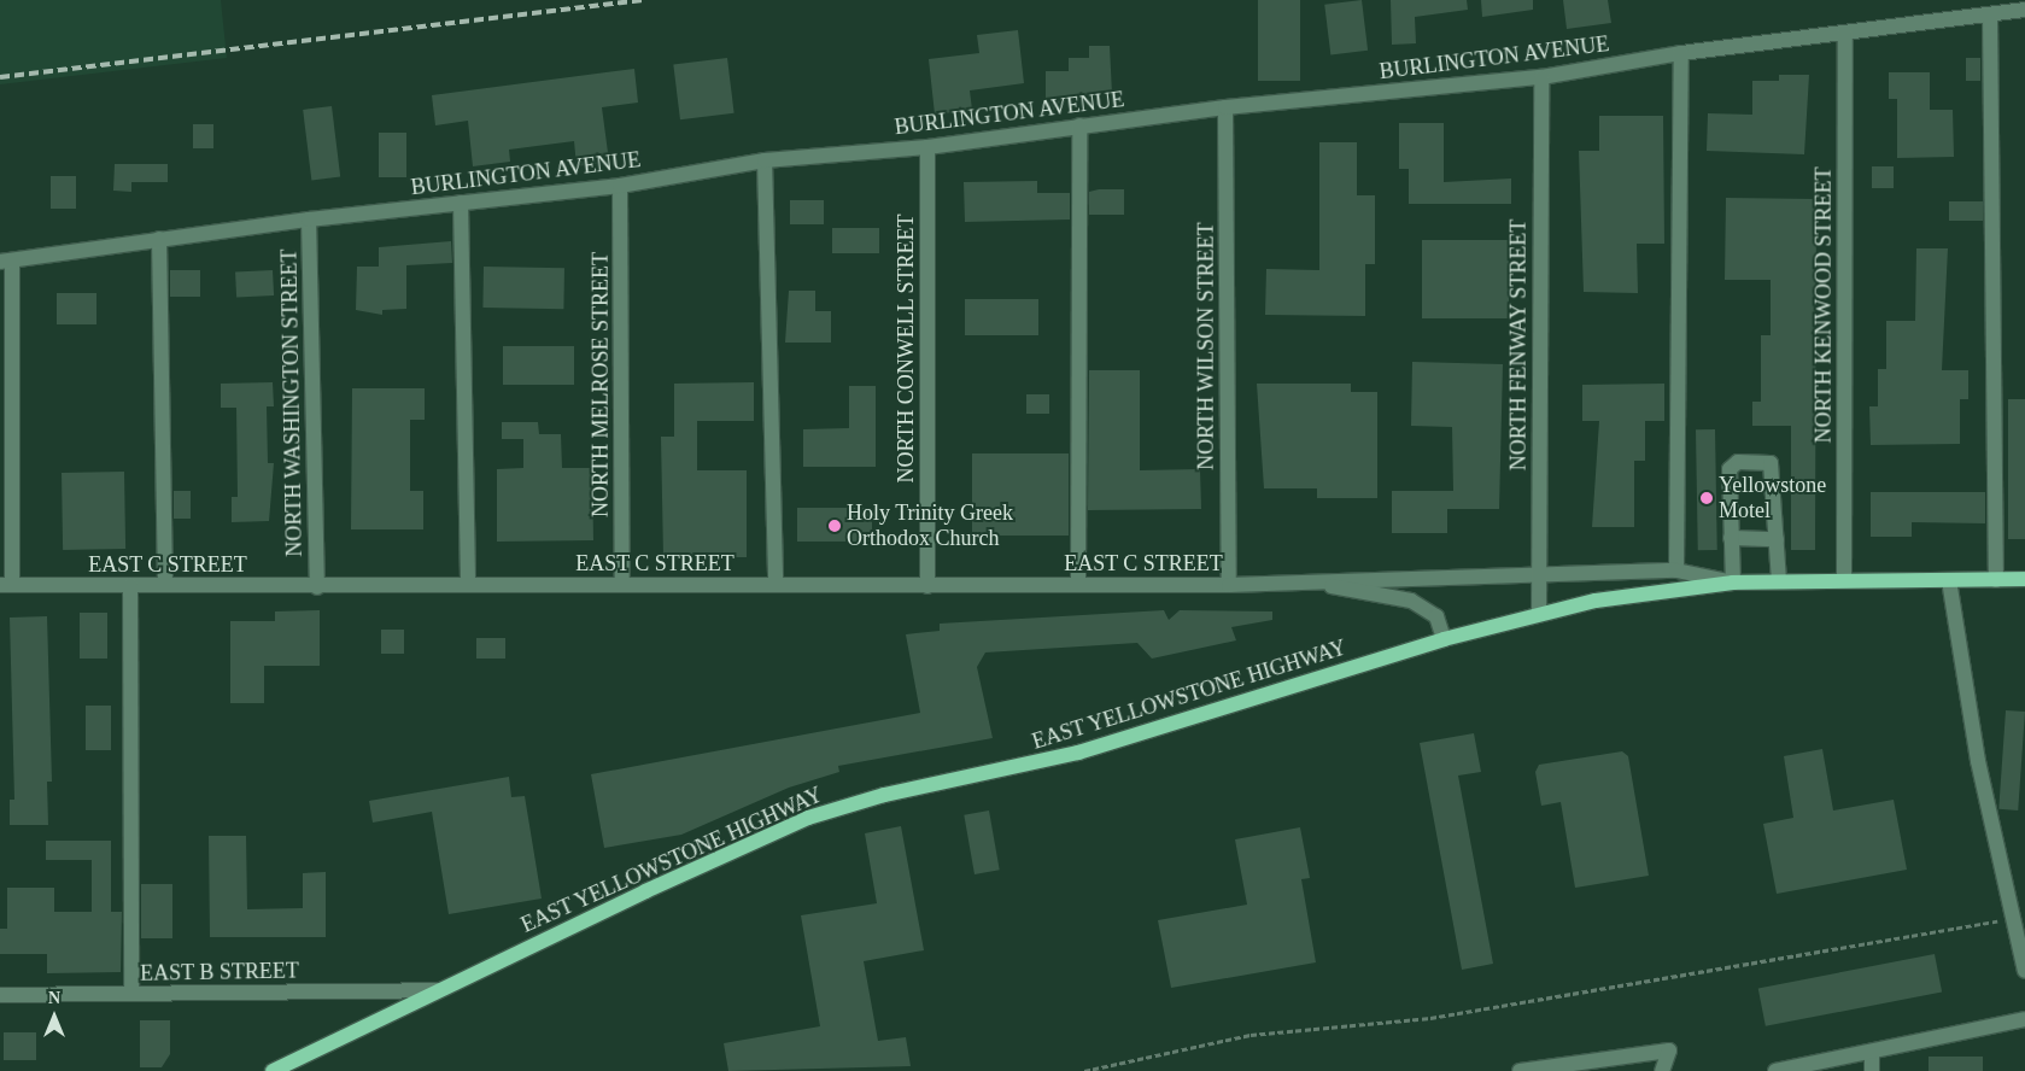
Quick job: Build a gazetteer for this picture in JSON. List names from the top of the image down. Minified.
{"streets":{"main road":["EAST YELLOWSTONE HIGHWAY"],"street":["BURLINGTON AVENUE","NORTH KENWOOD STREET","NORTH FENWAY STREET","NORTH WILSON STREET","NORTH CONWELL STREET","NORTH MELROSE STREET","NORTH WASHINGTON STREET","EAST C STREET","EAST B STREET"]},"crossings":[["BURLINGTON AVENUE","NORTH KENWOOD STREET"],["BURLINGTON AVENUE","NORTH FENWAY STREET"],["BURLINGTON AVENUE","NORTH WILSON STREET"],["BURLINGTON AVENUE","NORTH CONWELL STREET"],["BURLINGTON AVENUE","NORTH MELROSE STREET"],["BURLINGTON AVENUE","NORTH WASHINGTON STREET"],["NORTH KENWOOD STREET","EAST YELLOWSTONE HIGHWAY"],["NORTH FENWAY STREET","EAST C STREET"],["NORTH FENWAY STREET","EAST YELLOWSTONE HIGHWAY"],["NORTH WILSON STREET","EAST C STREET"],["NORTH CONWELL STREET","EAST C STREET"],["NORTH MELROSE STREET","EAST C STREET"],["NORTH WASHINGTON STREET","EAST C STREET"],["EAST C STREET","EAST YELLOWSTONE HIGHWAY"],["EAST YELLOWSTONE HIGHWAY","EAST B STREET"]],"places":["Yellowstone Motel","Holy Trinity Greek Orthodox Church"],"north":"top"}
